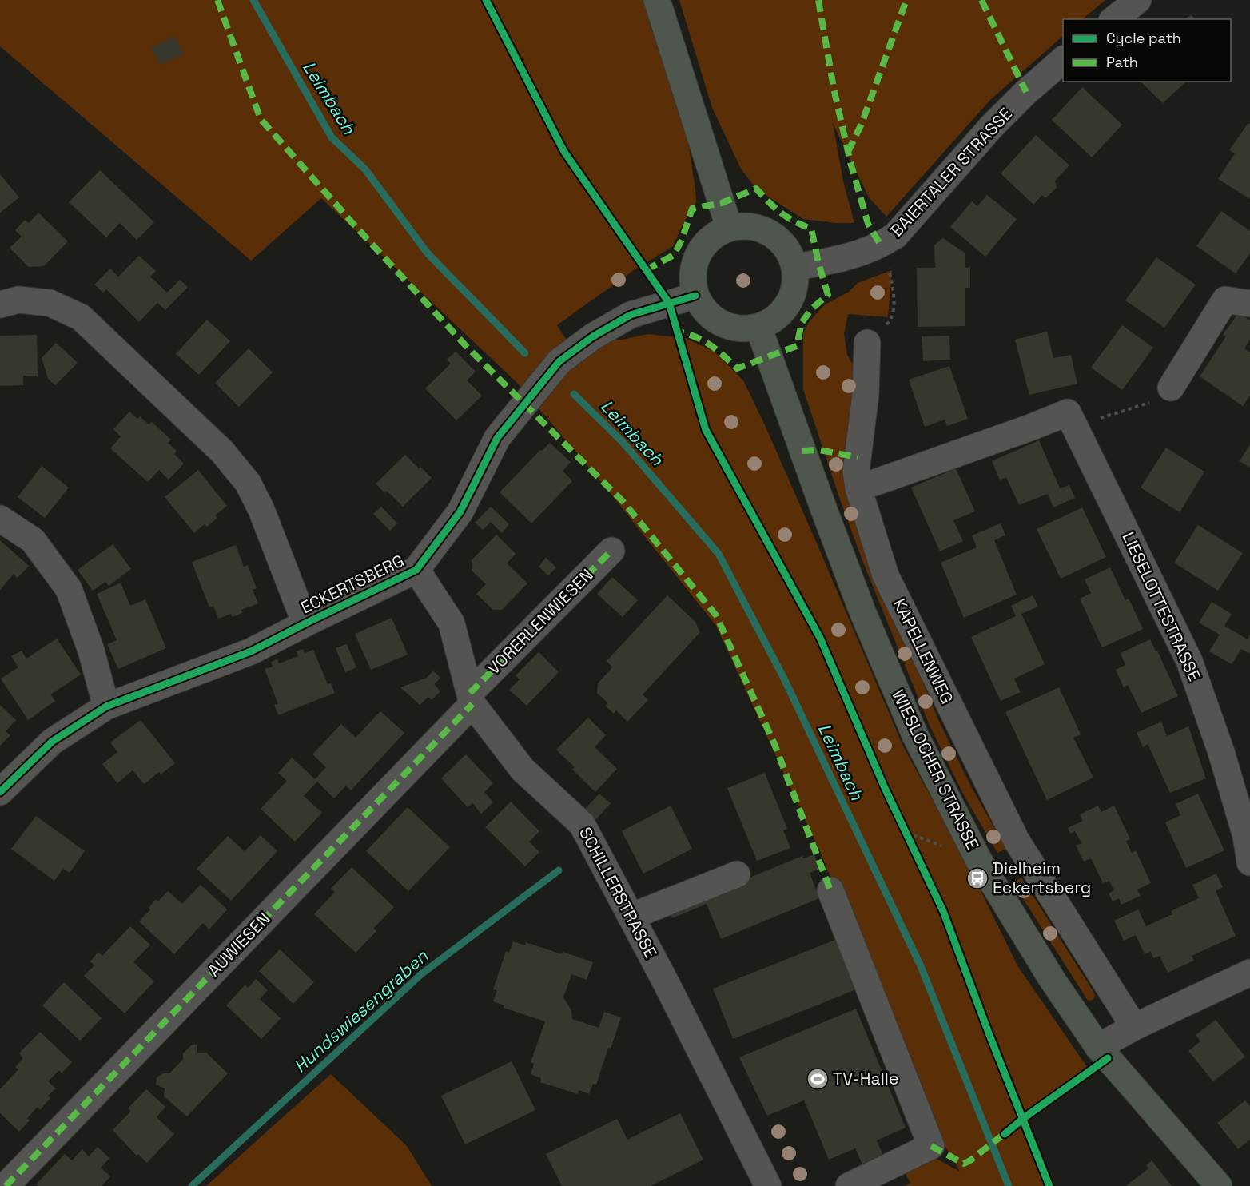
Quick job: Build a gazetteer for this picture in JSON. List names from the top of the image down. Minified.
{"streets":{"main road":["WIESLOCHER STRASSE"],"street":["BAIERTALER STRASSE","ECKERTSBERG","LIESELOTTESTRASSE","VORERLENWIESEN","KAPELLENWEG","SCHILLERSTRASSE","AUWIESEN"]},"crossings":[["BAIERTALER STRASSE","ECKERTSBERG"],["BAIERTALER STRASSE","WIESLOCHER STRASSE"],["ECKERTSBERG","WIESLOCHER STRASSE"],["ECKERTSBERG","SCHILLERSTRASSE"],["LIESELOTTESTRASSE","KAPELLENWEG"],["VORERLENWIESEN","SCHILLERSTRASSE"],["VORERLENWIESEN","AUWIESEN"],["SCHILLERSTRASSE","AUWIESEN"]],"water":["Leimbach","Hundswiesengraben"],"places":{"bus stop":["Dielheim Eckertsberg"],"sports":["TV-Halle"]},"legend":["Cycle path","Path"]}
